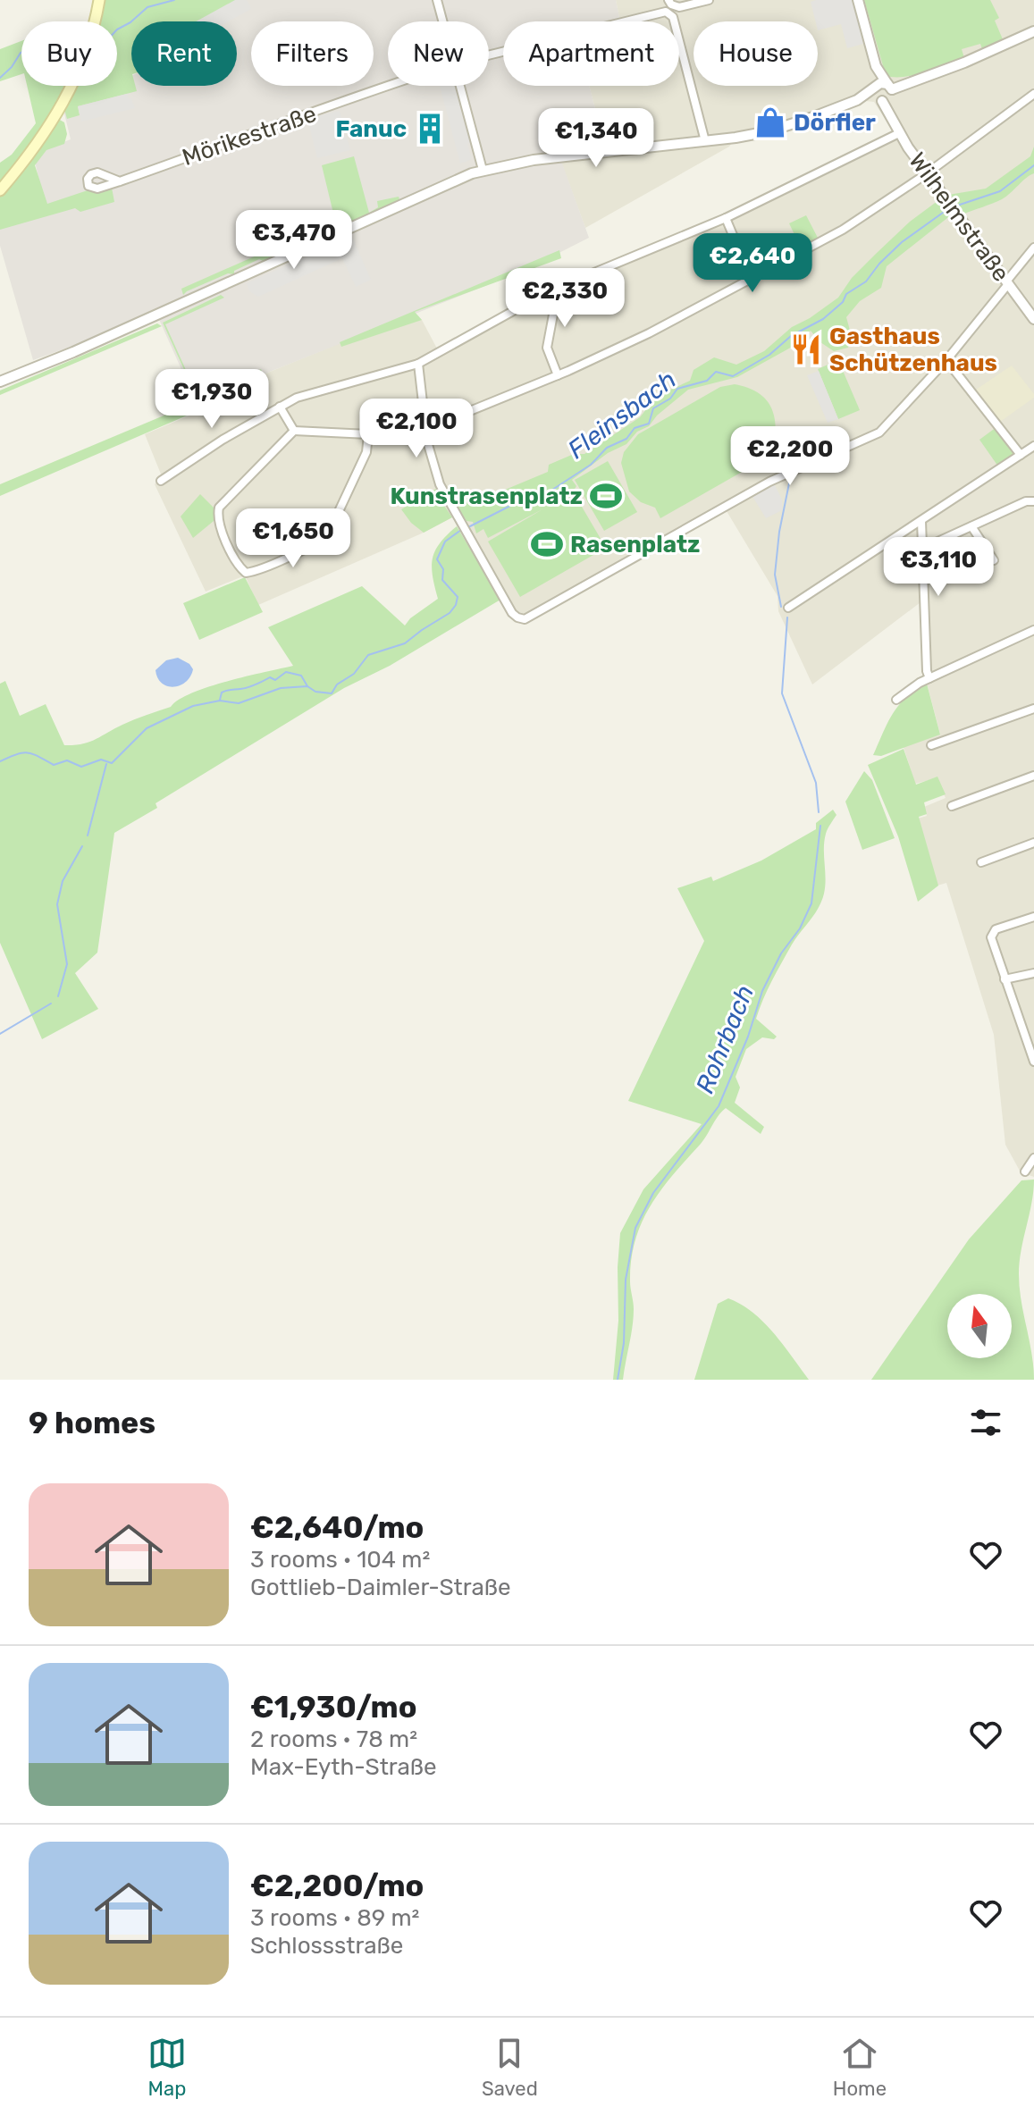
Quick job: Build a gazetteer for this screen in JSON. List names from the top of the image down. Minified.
{"streets":{"street":["Mörikestraße","Wilhelmstraße"]},"water":["Fleinsbach","Rohrbach"],"places":{"shop":["Dörfler"],"building":["Fanuc"],"restaurant":["Gasthaus Schützenhaus"],"sports":["Kunstrasenplatz","Rasenplatz"]},"north":"top","page":{"chip":["Buy","Rent","Filters","New","Apartment","House"],"price":["€1,340","€3,470","€2,640","€2,330","€1,930","€2,100","€2,200","€1,650","€3,110"],"heading":"9 homes","list":[{"name":"€2,640/mo","note":"3 rooms · 104 m² · Gottlieb-Daimler-Straße"},{"name":"€1,930/mo","note":"2 rooms · 78 m² · Max-Eyth-Straße"},{"name":"€2,200/mo","note":"3 rooms · 89 m² · Schlossstraße"}],"tabs":["Map","Saved","Home"]}}
